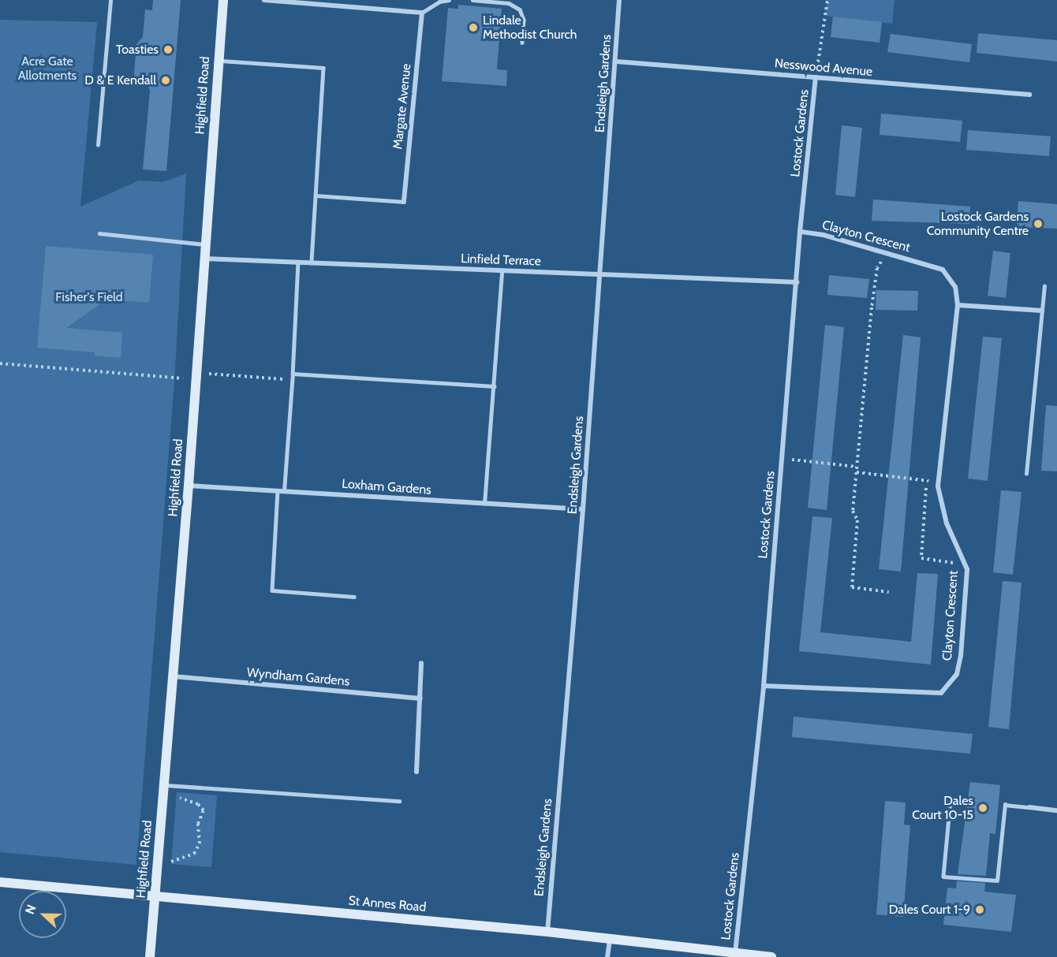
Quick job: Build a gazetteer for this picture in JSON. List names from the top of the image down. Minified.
{"streets":{"street":["Nesswood Avenue","Endsleigh Gardens","Highfield Road","Margate Avenue","Lostock Gardens","Clayton Crescent","Linfield Terrace","Loxham Gardens","Wyndham Gardens","St Annes Road"]},"crossings":[["Nesswood Avenue","Endsleigh Gardens"],["Nesswood Avenue","Lostock Gardens"],["Endsleigh Gardens","Linfield Terrace"],["Endsleigh Gardens","Loxham Gardens"],["Endsleigh Gardens","St Annes Road"],["Highfield Road","Linfield Terrace"],["Highfield Road","Loxham Gardens"],["Highfield Road","Wyndham Gardens"],["Highfield Road","St Annes Road"],["Lostock Gardens","Clayton Crescent"],["Lostock Gardens","Linfield Terrace"],["Lostock Gardens","St Annes Road"]],"parks":["Acre Gate Allotments","Fisher's Field"],"places":["Lindale Methodist Church","Toasties","D & E Kendall","Lostock Gardens Community Centre","Dales Court 10-15","Dales Court 1-9"],"north":"left"}
